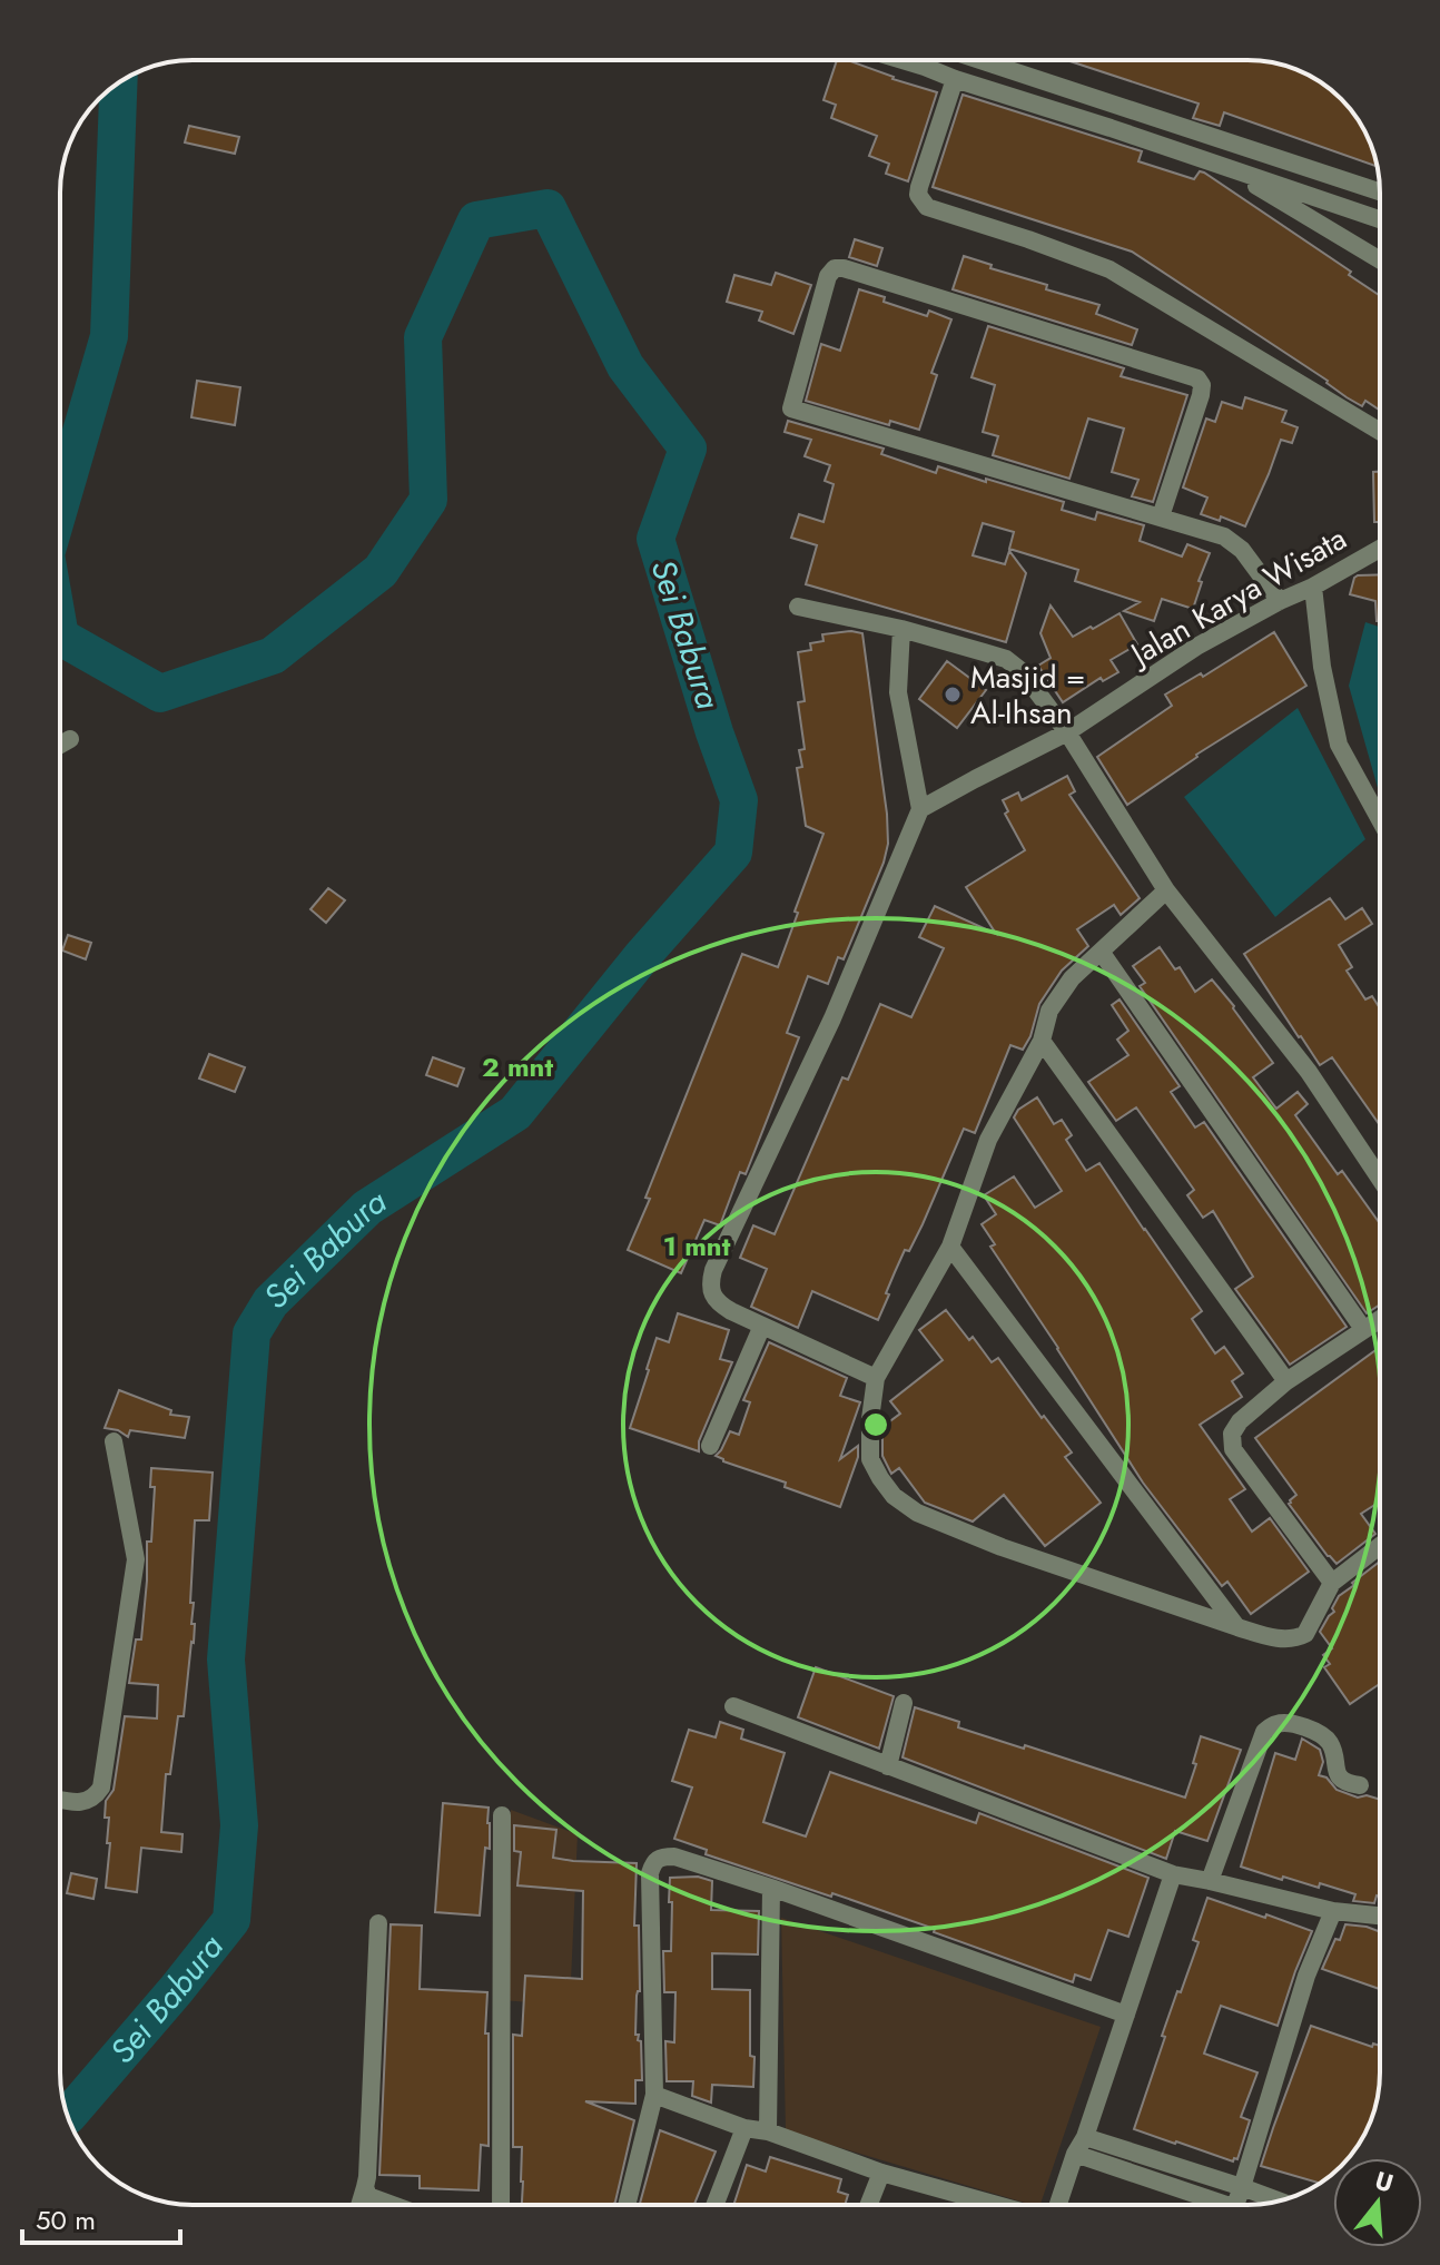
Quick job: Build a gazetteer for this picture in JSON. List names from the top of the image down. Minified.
{"streets":{"street":["Jalan Karya Wisata"]},"water":["Sei Babura"],"places":["Masjid = Al-Ihsan"],"scale_bar":"50 m","north":"top","rings":["2 mnt","1 mnt"]}
